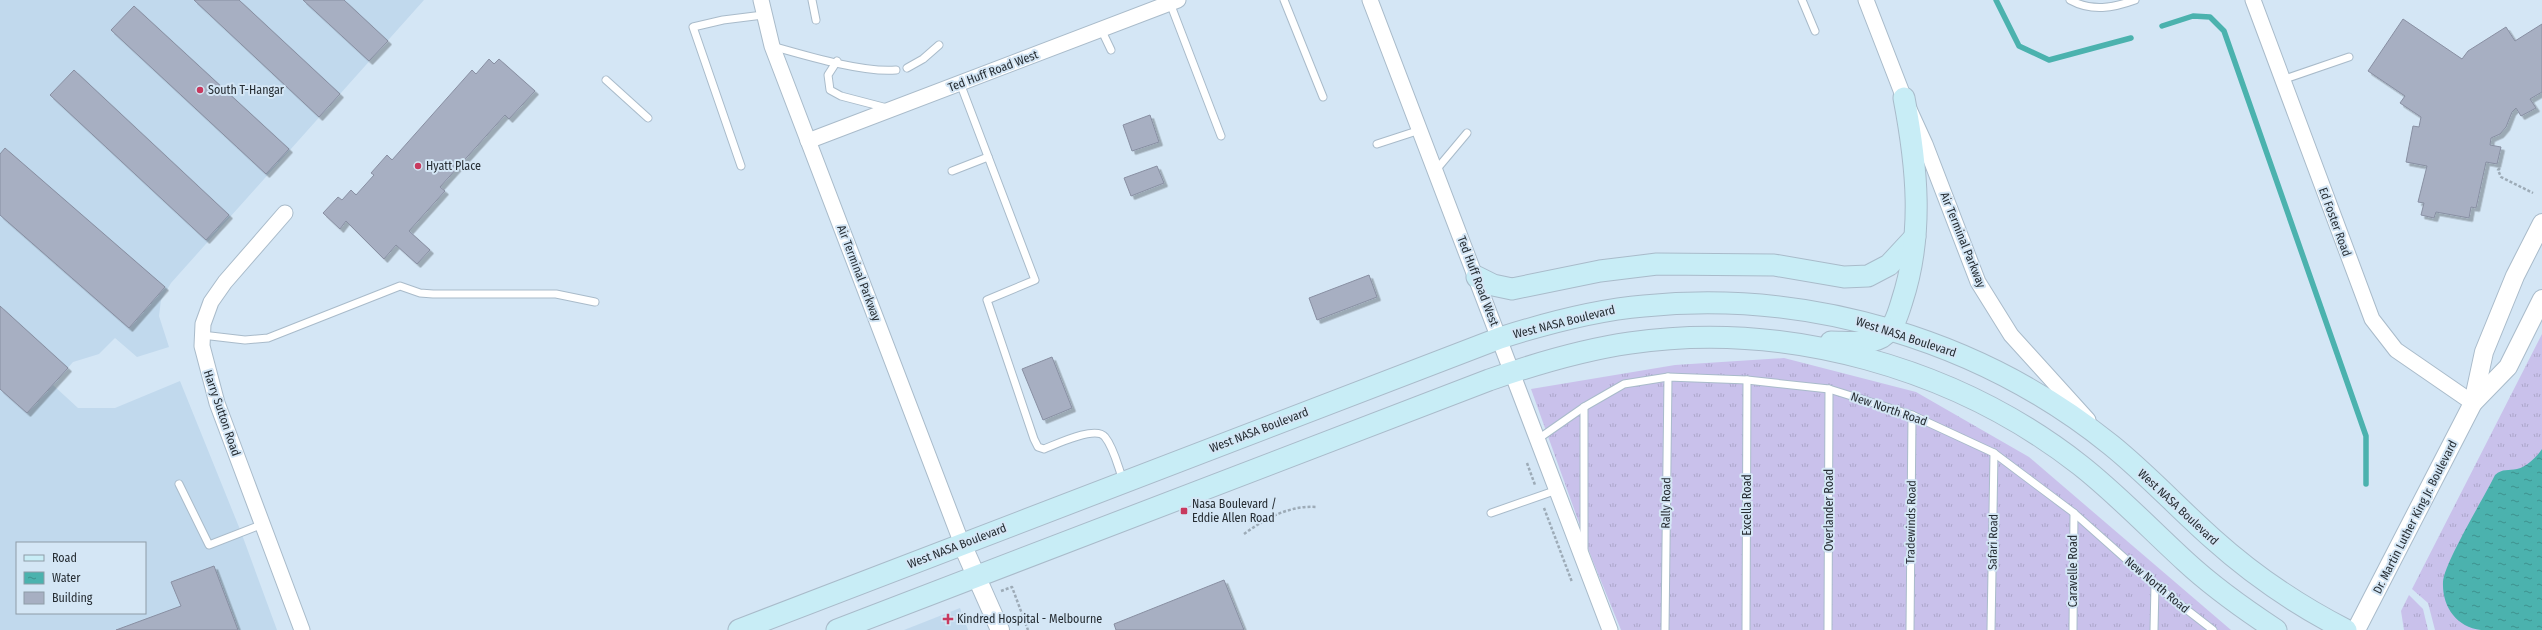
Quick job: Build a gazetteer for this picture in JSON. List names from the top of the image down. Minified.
{"streets":{"main road":["West NASA Boulevard"],"street":["Ted Huff Road West","Ed Foster Road","Air Terminal Parkway","Harry Sutton Road","Dr. Martin Luther King Jr. Boulevard"],"lane":["New North Road","Rally Road","Excella Road","Overlander Road","Tradewinds Road","Safari Road","Caravelle Road"]},"crossings":[["Ted Huff Road West","Air Terminal Parkway"],["Ted Huff Road West","West NASA Boulevard"],["Ted Huff Road West","New North Road"],["Ed Foster Road","Dr. Martin Luther King Jr. Boulevard"],["Air Terminal Parkway","West NASA Boulevard"],["New North Road","Rally Road"],["New North Road","Excella Road"],["New North Road","Overlander Road"],["New North Road","Tradewinds Road"],["New North Road","Safari Road"],["New North Road","Caravelle Road"]],"places":{"other":["South T-Hangar","Hyatt Place"],"transit":["Nasa Boulevard / Eddie Allen Road"],"health":["Kindred Hospital - Melbourne"]},"legend":["Road","Water","Building"]}
